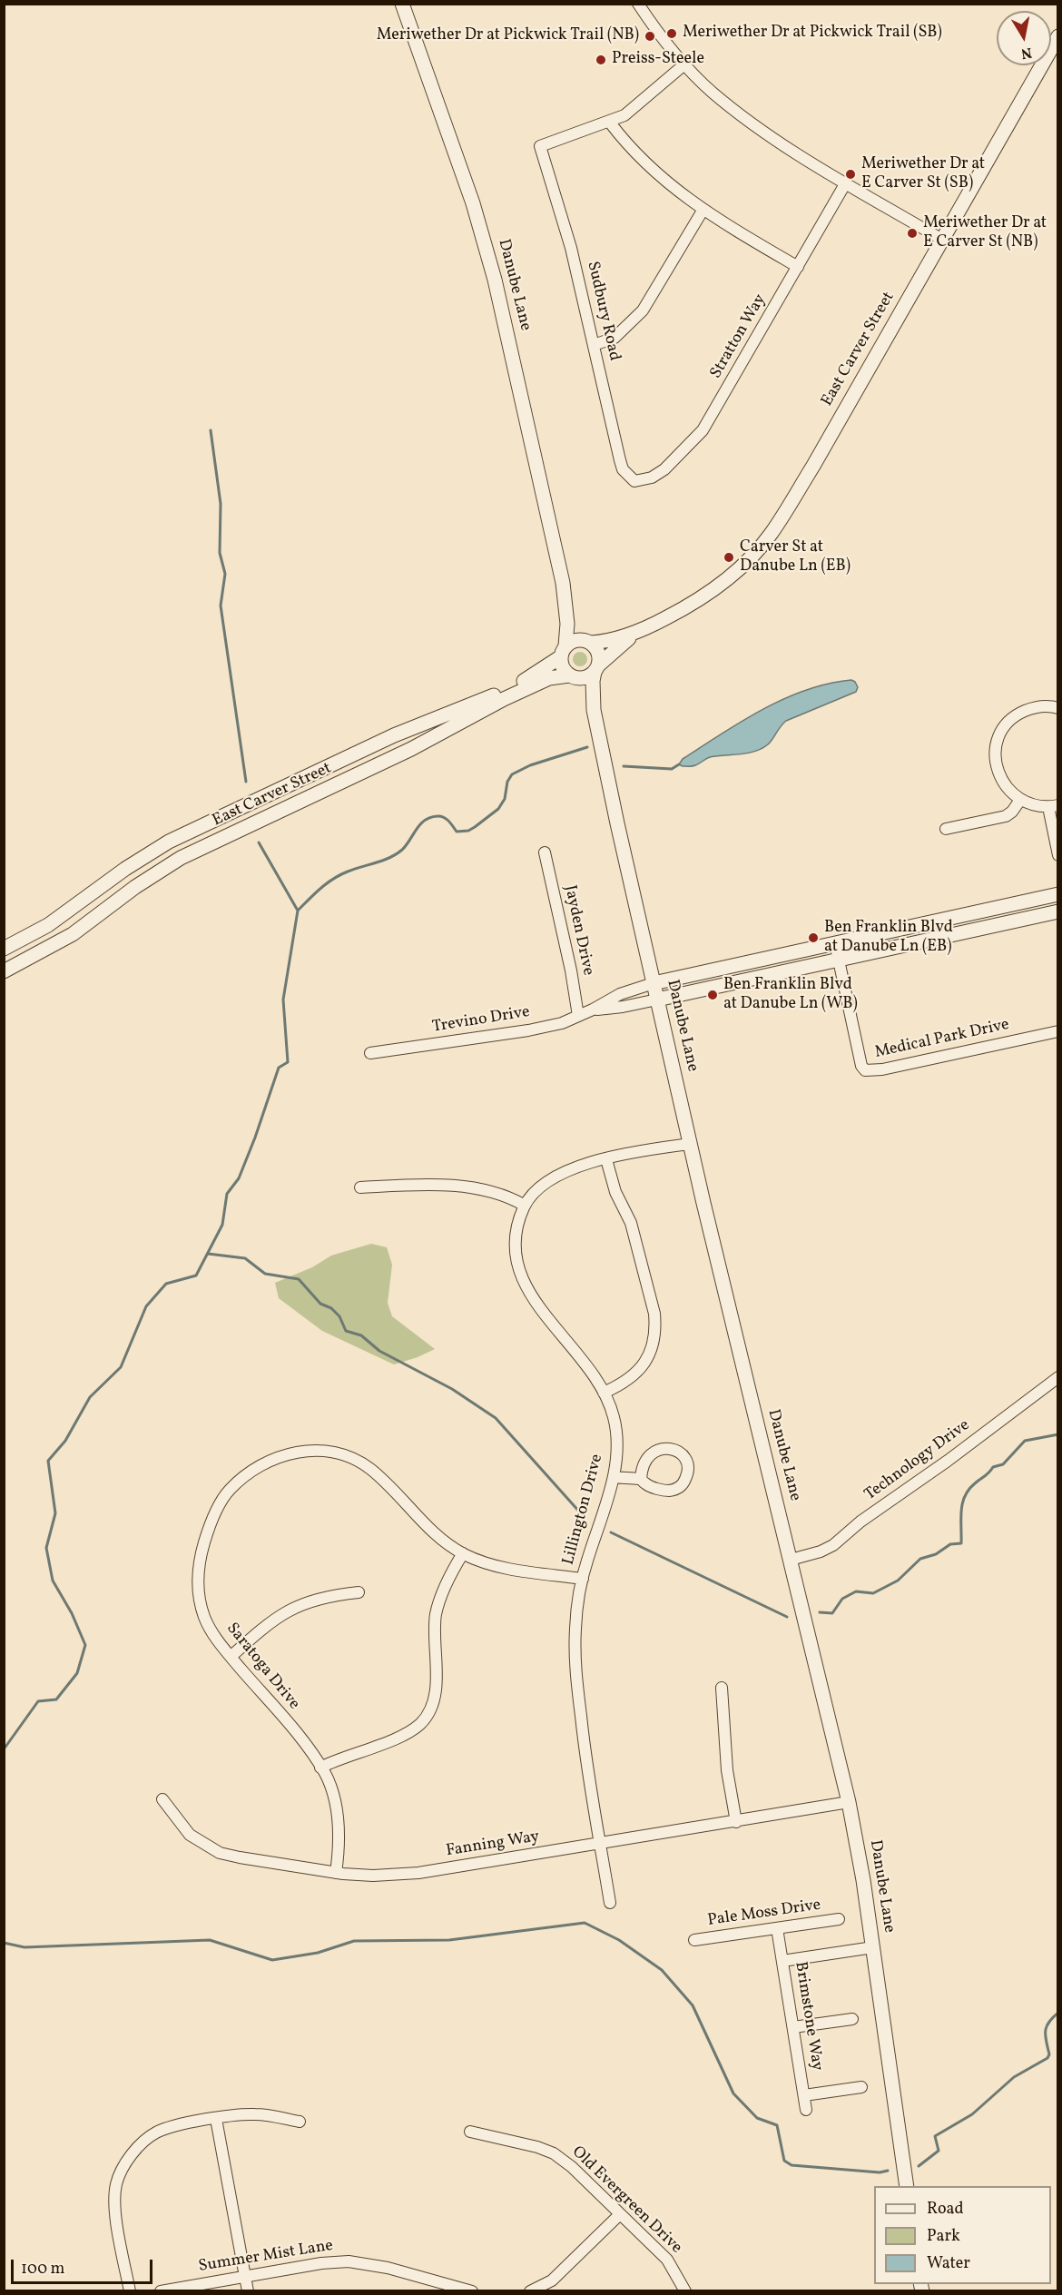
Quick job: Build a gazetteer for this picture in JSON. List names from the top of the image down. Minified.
{"streets":{"street":["Danube Lane","Sudbury Road","Stratton Way","East Carver Street","Jayden Drive","Trevino Drive","Medical Park Drive","Technology Drive","Lillington Drive","Saratoga Drive","Fanning Way","Pale Moss Drive","Brimstone Way","Old Evergreen Drive","Summer Mist Lane"]},"crossings":[["Danube Lane","East Carver Street"],["Danube Lane","Trevino Drive"],["Danube Lane","Technology Drive"],["Danube Lane","Lillington Drive"],["Danube Lane","Fanning Way"],["Sudbury Road","Stratton Way"],["Jayden Drive","Trevino Drive"],["Lillington Drive","Saratoga Drive"],["Lillington Drive","Fanning Way"],["Saratoga Drive","Fanning Way"],["Pale Moss Drive","Brimstone Way"]],"places":["Meriwether Dr at Pickwick Trail (SB)","Meriwether Dr at Pickwick Trail (NB)","Preiss-Steele","Meriwether Dr at E Carver St (SB)","Meriwether Dr at E Carver St (NB)","Carver St at Danube Ln (EB)","Ben Franklin Blvd at Danube Ln (EB)","Ben Franklin Blvd at Danube Ln (WB)"],"legend":["Road","Park","Water"],"scale_bar":"100 m","north":"bottom"}
